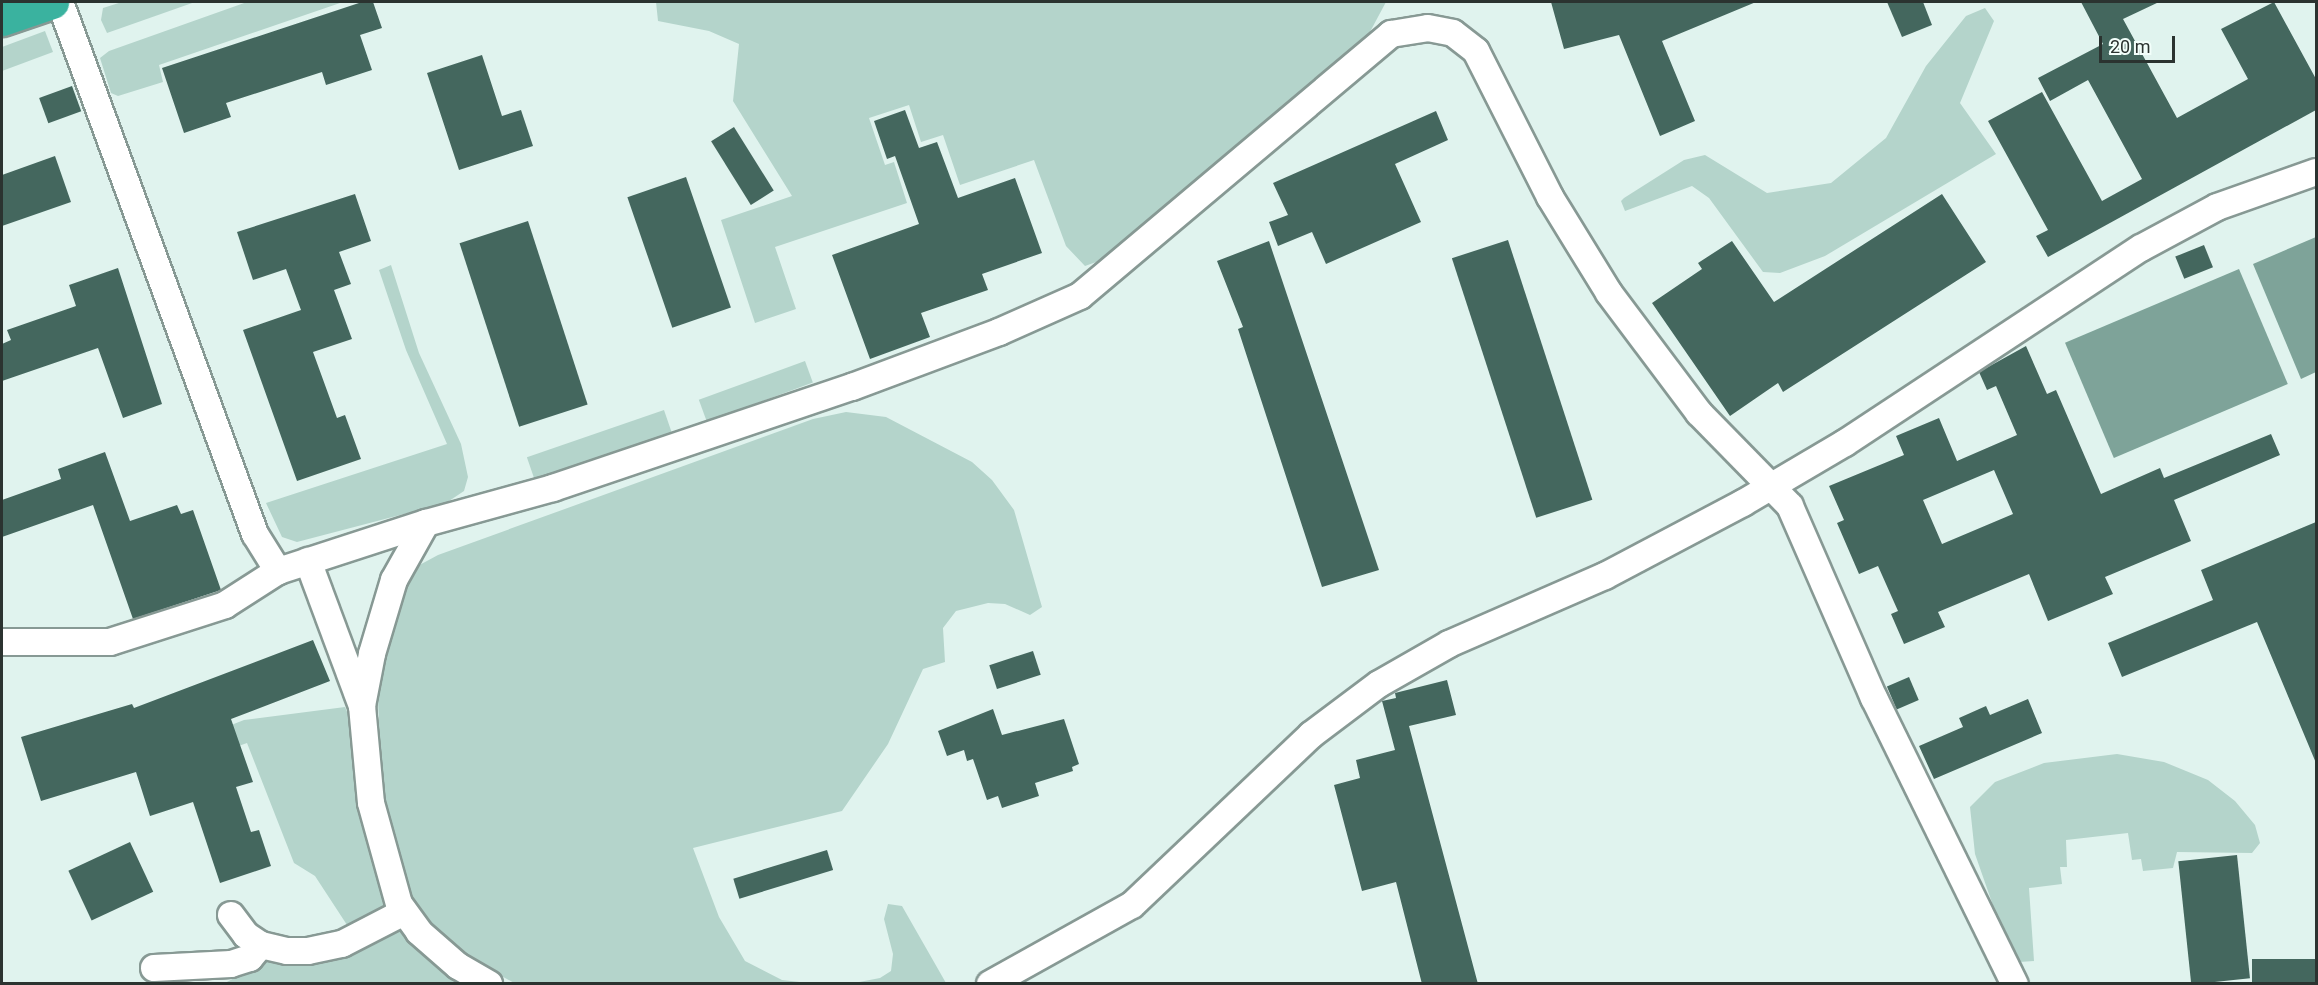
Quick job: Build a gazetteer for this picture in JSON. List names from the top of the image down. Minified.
{"scale_bar":"20 m"}
